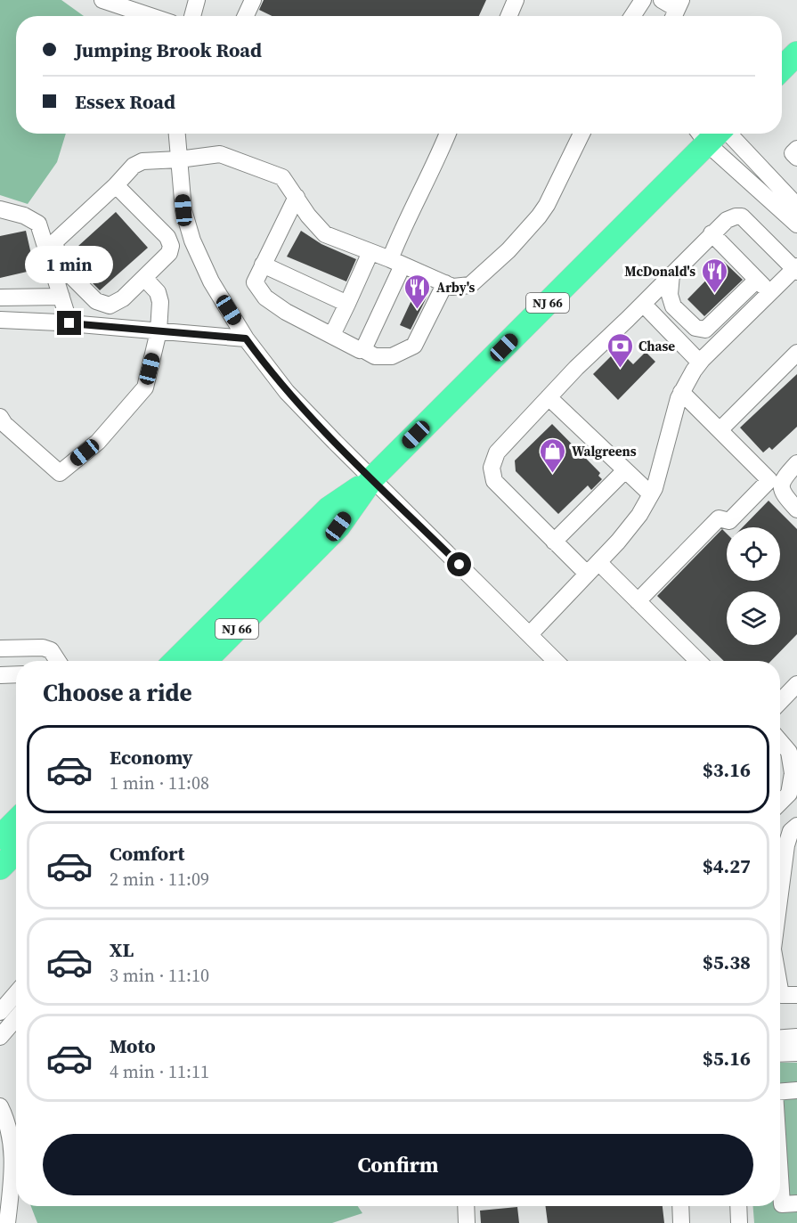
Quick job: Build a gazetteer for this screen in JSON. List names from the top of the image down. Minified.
{"streets":{"highway":["NJ 66"]},"places":{"restaurant":["McDonald's","Arby's"],"bank":["Chase"],"shop":["Walgreens"]},"page":{"banner":["Jumping Brook Road","Essex Road"],"bubble":"1 min","heading":"Choose a ride","list":[{"name":"Economy","note":"1 min · 11:08","value":"$3.16"},{"name":"Comfort","note":"2 min · 11:09","value":"$4.27"},{"name":"XL","note":"3 min · 11:10","value":"$5.38"},{"name":"Moto","note":"4 min · 11:11","value":"$5.16"}],"buttons":"Confirm"}}
